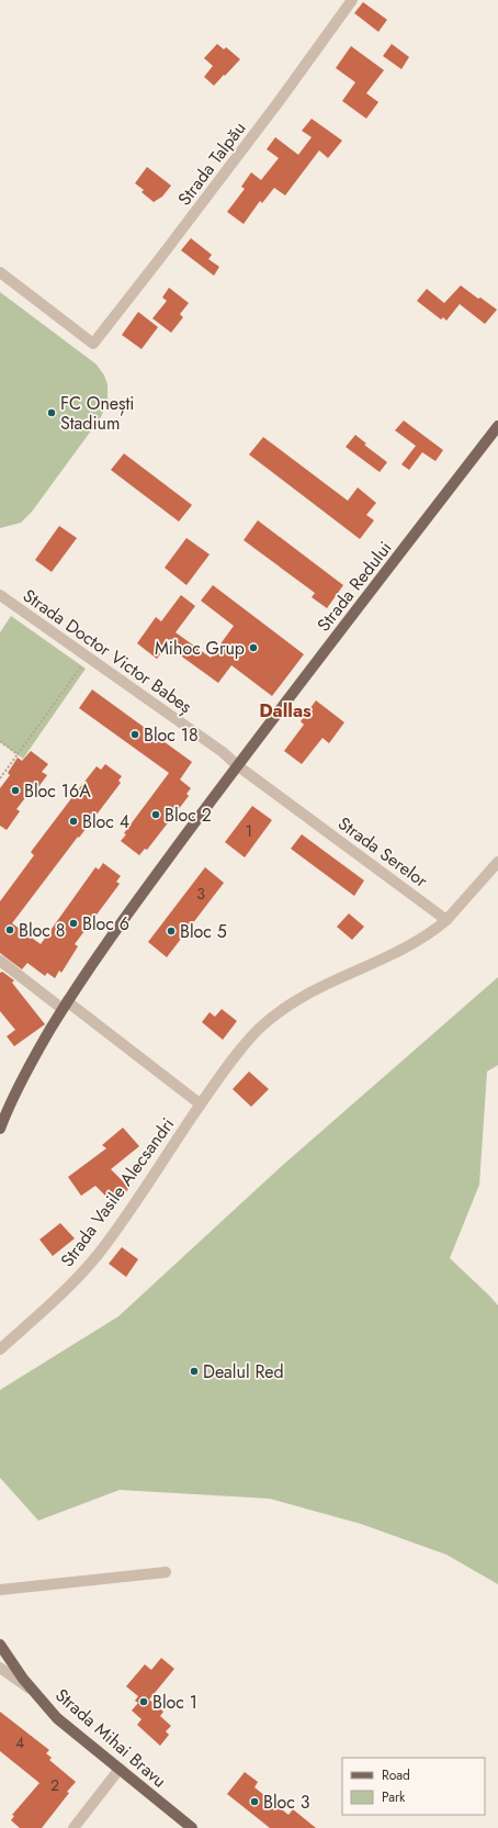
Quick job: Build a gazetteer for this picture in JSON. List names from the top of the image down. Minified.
{"streets":{"main road":["Strada Redului","Strada Mihai Bravu"],"street":["Strada Talpău","Strada Doctor Victor Babeș","Strada Serelor","Strada Vasile Alecsandri"]},"crossings":[["Strada Redului","Strada Doctor Victor Babeș"],["Strada Redului","Strada Serelor"],["Strada Doctor Victor Babeș","Strada Serelor"],["Strada Serelor","Strada Vasile Alecsandri"]],"districts":["Dallas"],"places":["FC Onești Stadium","Mihoc Grup","Bloc 18","Bloc 16A","Bloc 2","Bloc 4","Bloc 6","Bloc 8","Bloc 5","Dealul Red","Bloc 1","Bloc 3"],"house_numbers":["1","3","4","2"],"legend":["Road","Park"]}
